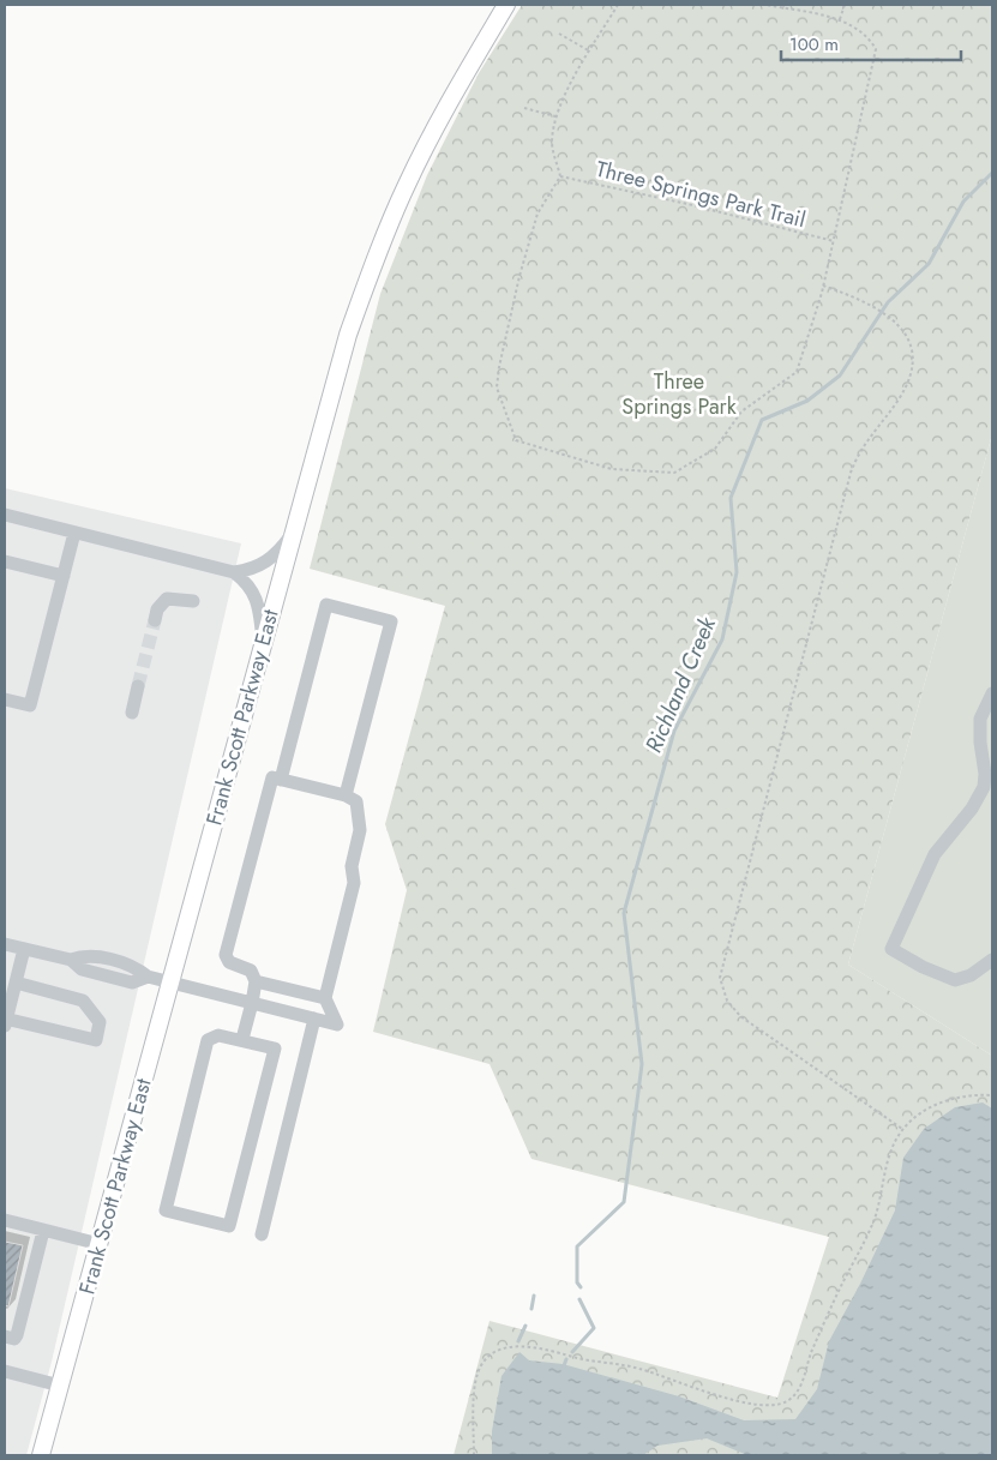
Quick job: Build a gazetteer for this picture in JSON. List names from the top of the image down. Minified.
{"streets":{"main road":["Frank Scott Parkway East"],"path":["Three Springs Park Trail"]},"water":["Richland Creek"],"parks":["Three Springs Park"],"scale_bar":"100 m"}
